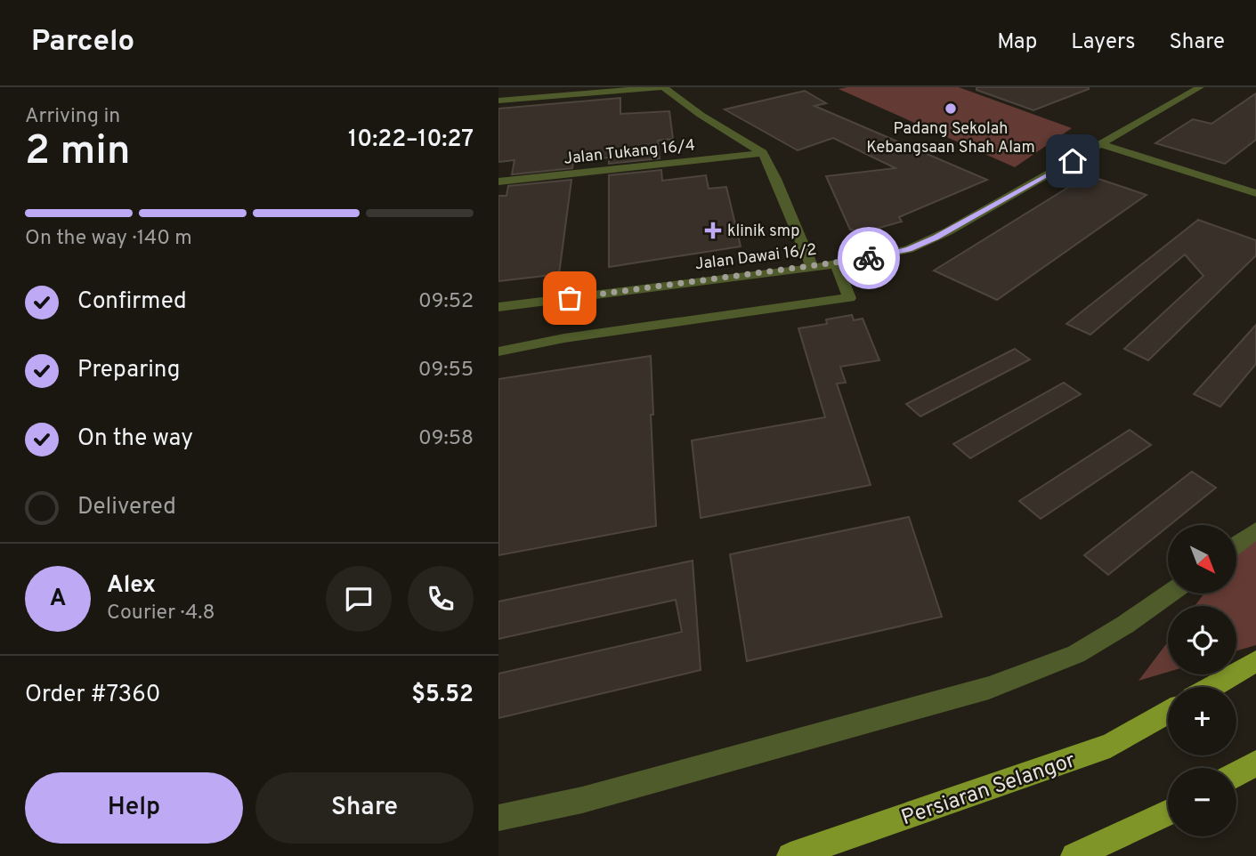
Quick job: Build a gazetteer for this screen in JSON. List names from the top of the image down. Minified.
{"streets":{"main road":["Persiaran Selangor"],"street":["Jalan Tukang 16/4","Jalan Dawai 16/2"]},"places":{"other":["Padang Sekolah Kebangsaan Shah Alam"],"health":["klinik smp"]},"north":"bottom right","page":{"header":"Parcelo","nav":["Map","Layers","Share"],"heading":["2 min","Arriving in","10:22–10:27"],"panel":["Alex","Courier · 4.8","Order #7360","$5.52"],"bar":"On the way · 140 m","list":[["Confirmed","09:52"],["Preparing","09:55"],["On the way","09:58"],"Delivered"],"map_buttons":["+","−"],"round":"A","buttons":["Help","Share"]}}
